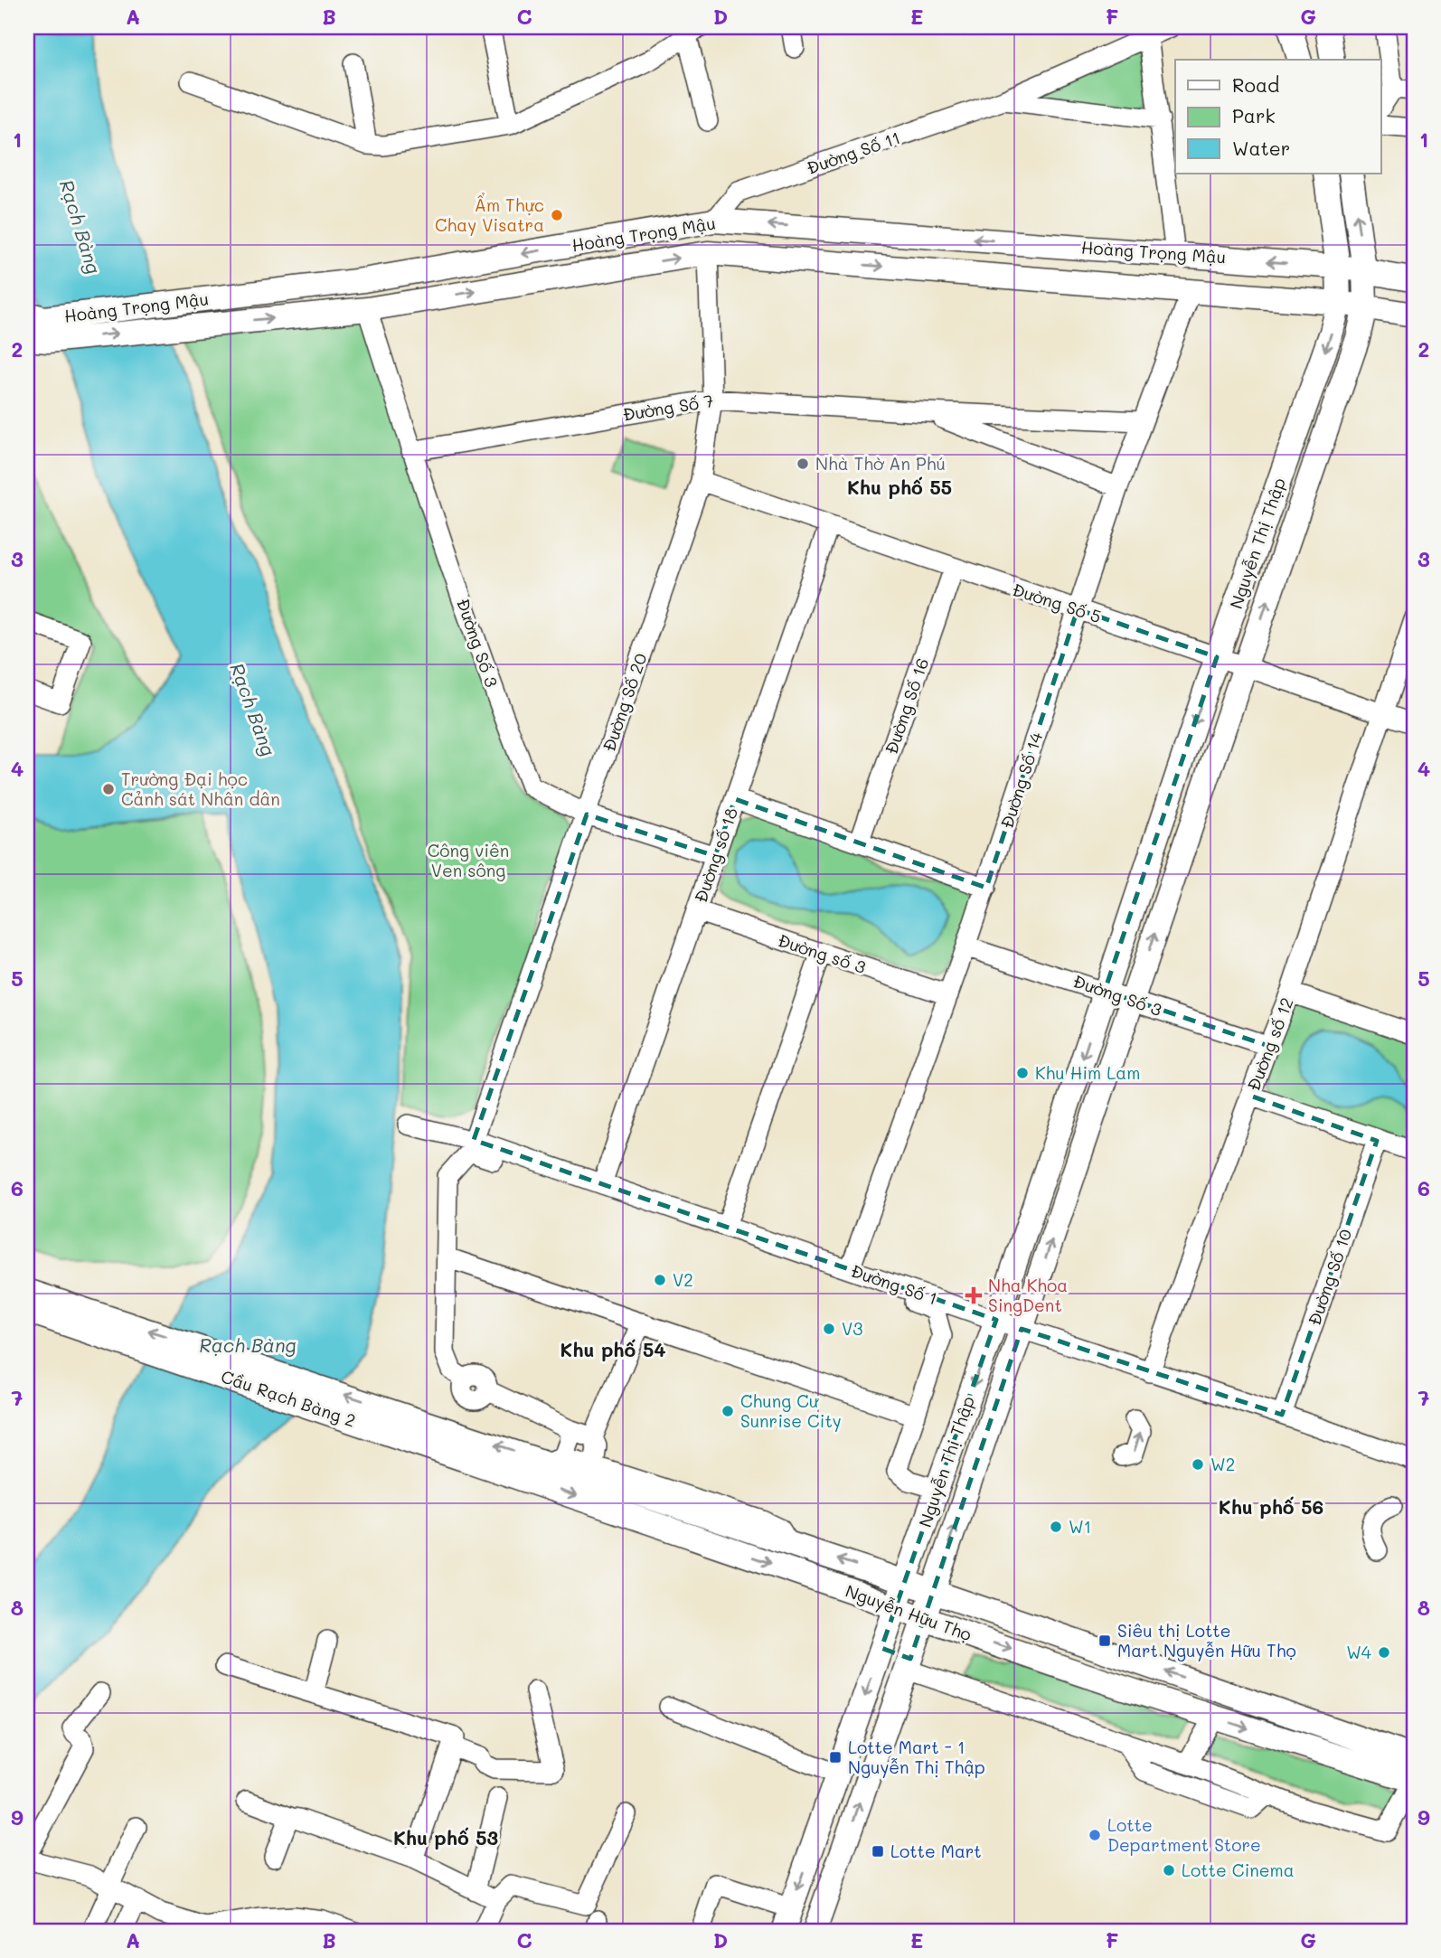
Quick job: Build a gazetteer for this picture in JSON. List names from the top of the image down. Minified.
{"streets":{"main road":["Hoàng Trọng Mậu","Nguyễn Thị Thập","Cầu Rạch Bàng 2","Nguyễn Hữu Thọ"],"street":["Đường Số 11","Đường Số 7","Đường Số 5","Đường Số 3","Đường Số 20","Đường Số 16","Đường Số 14","Đường số 18","Đường số 3","Đường số 12","Đường Số 10","Đường Số 1"]},"crossings":[["Đường Số 11","Hoàng Trọng Mậu"],["Hoàng Trọng Mậu","Nguyễn Thị Thập"],["Hoàng Trọng Mậu","Đường Số 3"],["Hoàng Trọng Mậu","Đường Số 20"],["Hoàng Trọng Mậu","Đường Số 14"],["Đường Số 7","Đường Số 3"],["Đường Số 7","Đường Số 20"],["Đường Số 7","Đường Số 14"],["Nguyễn Thị Thập","Đường Số 5"],["Nguyễn Thị Thập","Đường Số 3"],["Nguyễn Thị Thập","Đường Số 1"],["Nguyễn Thị Thập","Nguyễn Hữu Thọ"],["Đường Số 5","Đường Số 20"],["Đường Số 5","Đường Số 16"],["Đường Số 5","Đường Số 14"],["Đường Số 5","Đường số 18"],["Đường Số 5","Đường số 12"],["Đường Số 3","Đường Số 20"],["Đường Số 3","Đường Số 14"],["Đường Số 3","Đường số 18"],["Đường Số 3","Đường số 12"],["Đường Số 20","Đường Số 1"],["Đường Số 14","Đường số 3"],["Đường Số 14","Đường Số 1"],["Đường số 18","Đường số 3"],["Đường số 18","Đường Số 1"],["Đường số 12","Đường Số 1"],["Đường Số 10","Đường Số 1"],["Cầu Rạch Bàng 2","Nguyễn Hữu Thọ"]],"districts":["Khu phố 55","Khu phố 54","Khu phố 56","Khu phố 53"],"water":["Rạch Bàng"],"parks":["Công viên Ven sông"],"places":{"other":["Ẩm Thực Chay Visatra","Nhà Thờ An Phú","Trường Đại học Cảnh sát Nhân dân","Khu Him Lam","V2","V3","Chung Cư Sunrise City","W2","W1","W4","Lotte Department Store","Lotte Cinema"],"health":["Nha Khoa SingDent"],"transit":["Siêu thị Lotte Mart Nguyễn Hữu Thọ","Lotte Mart - 1 Nguyễn Thị Thập","Lotte Mart"]},"legend":["Road","Park","Water"],"grid":{"columns":["A","B","C","D","E","F","G"],"rows":["1","2","3","4","5","6","7","8","9"]}}
